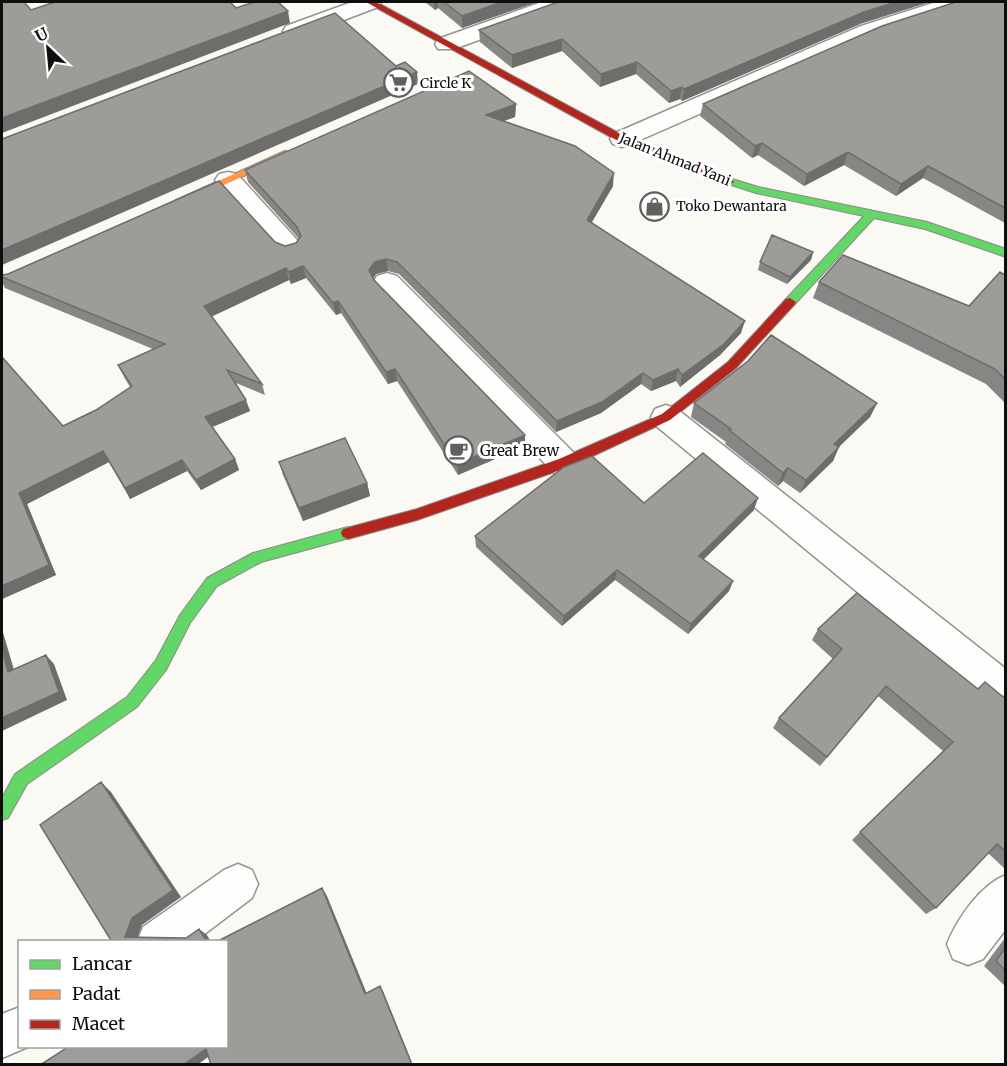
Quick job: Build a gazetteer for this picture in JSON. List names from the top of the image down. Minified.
{"streets":{"street":["Jalan Ahmad Yani"]},"places":{"supermarket":["Circle K"],"shop":["Toko Dewantara"],"cafe":["Great Brew"]},"legend":["Lancar","Padat","Macet"],"north":"top left"}
